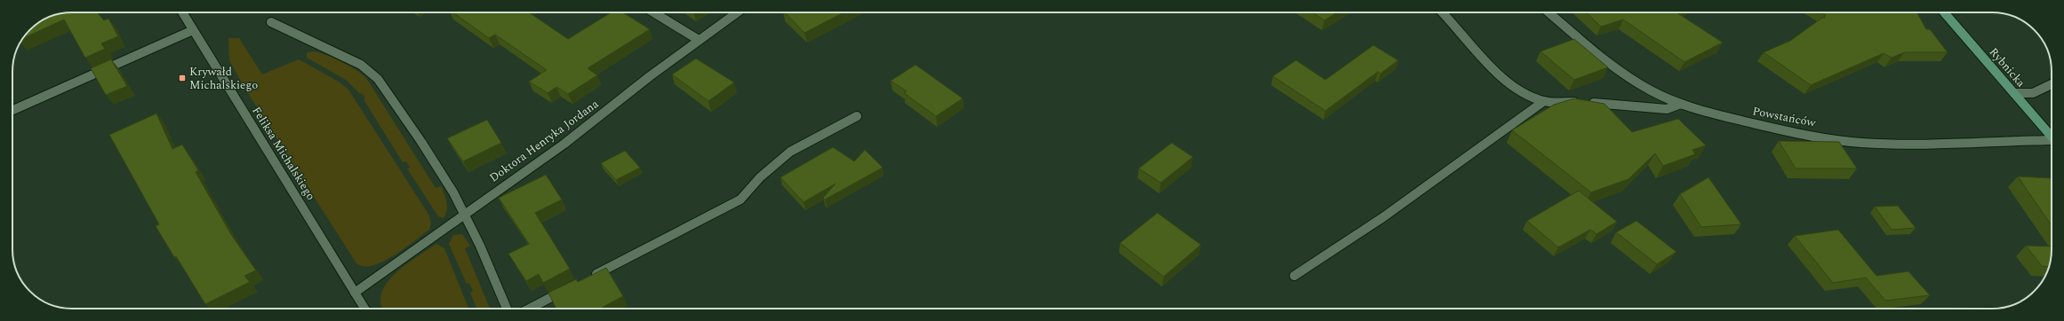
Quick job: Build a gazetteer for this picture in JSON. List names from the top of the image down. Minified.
{"streets":{"main road":["Rybnicka"],"street":["Powstańców","Doktora Henryka Jordana","Feliksa Michalskiego"]},"crossings":[["Doktora Henryka Jordana","Feliksa Michalskiego"]],"places":{"transit":["Krywałd Michalskiego"]}}
